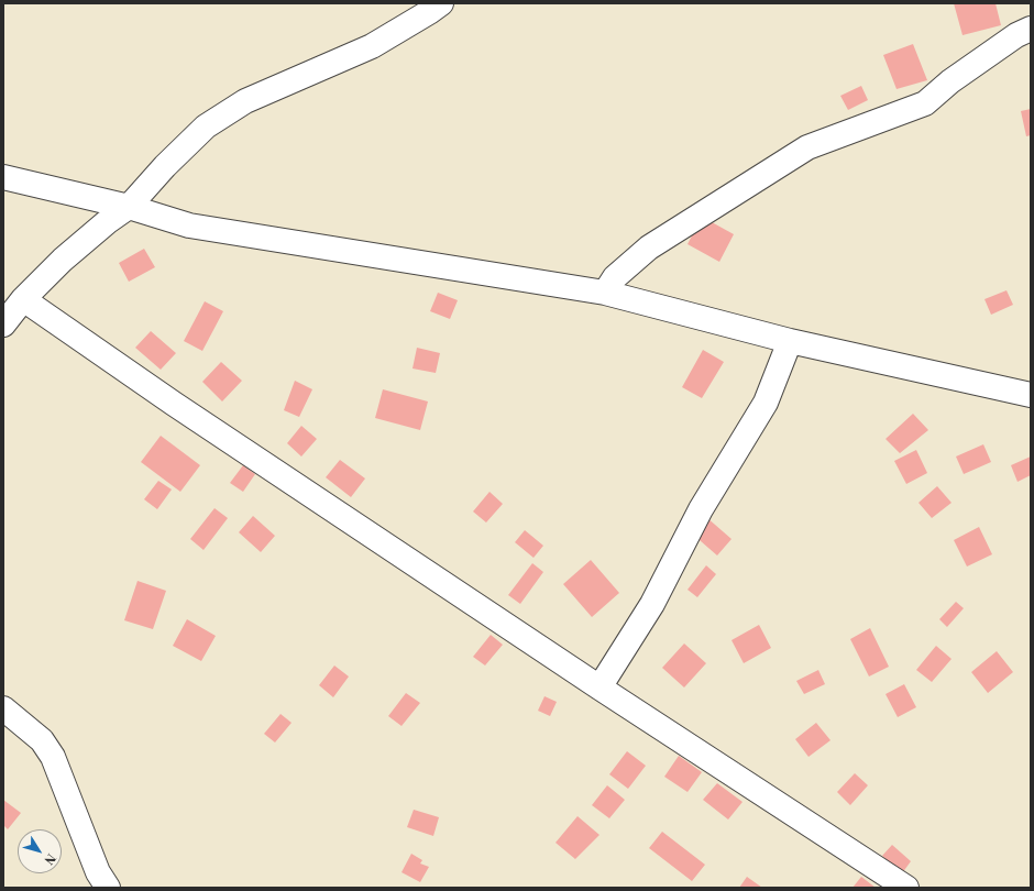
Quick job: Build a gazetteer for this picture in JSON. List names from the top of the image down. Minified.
{"north":"bottom right"}
